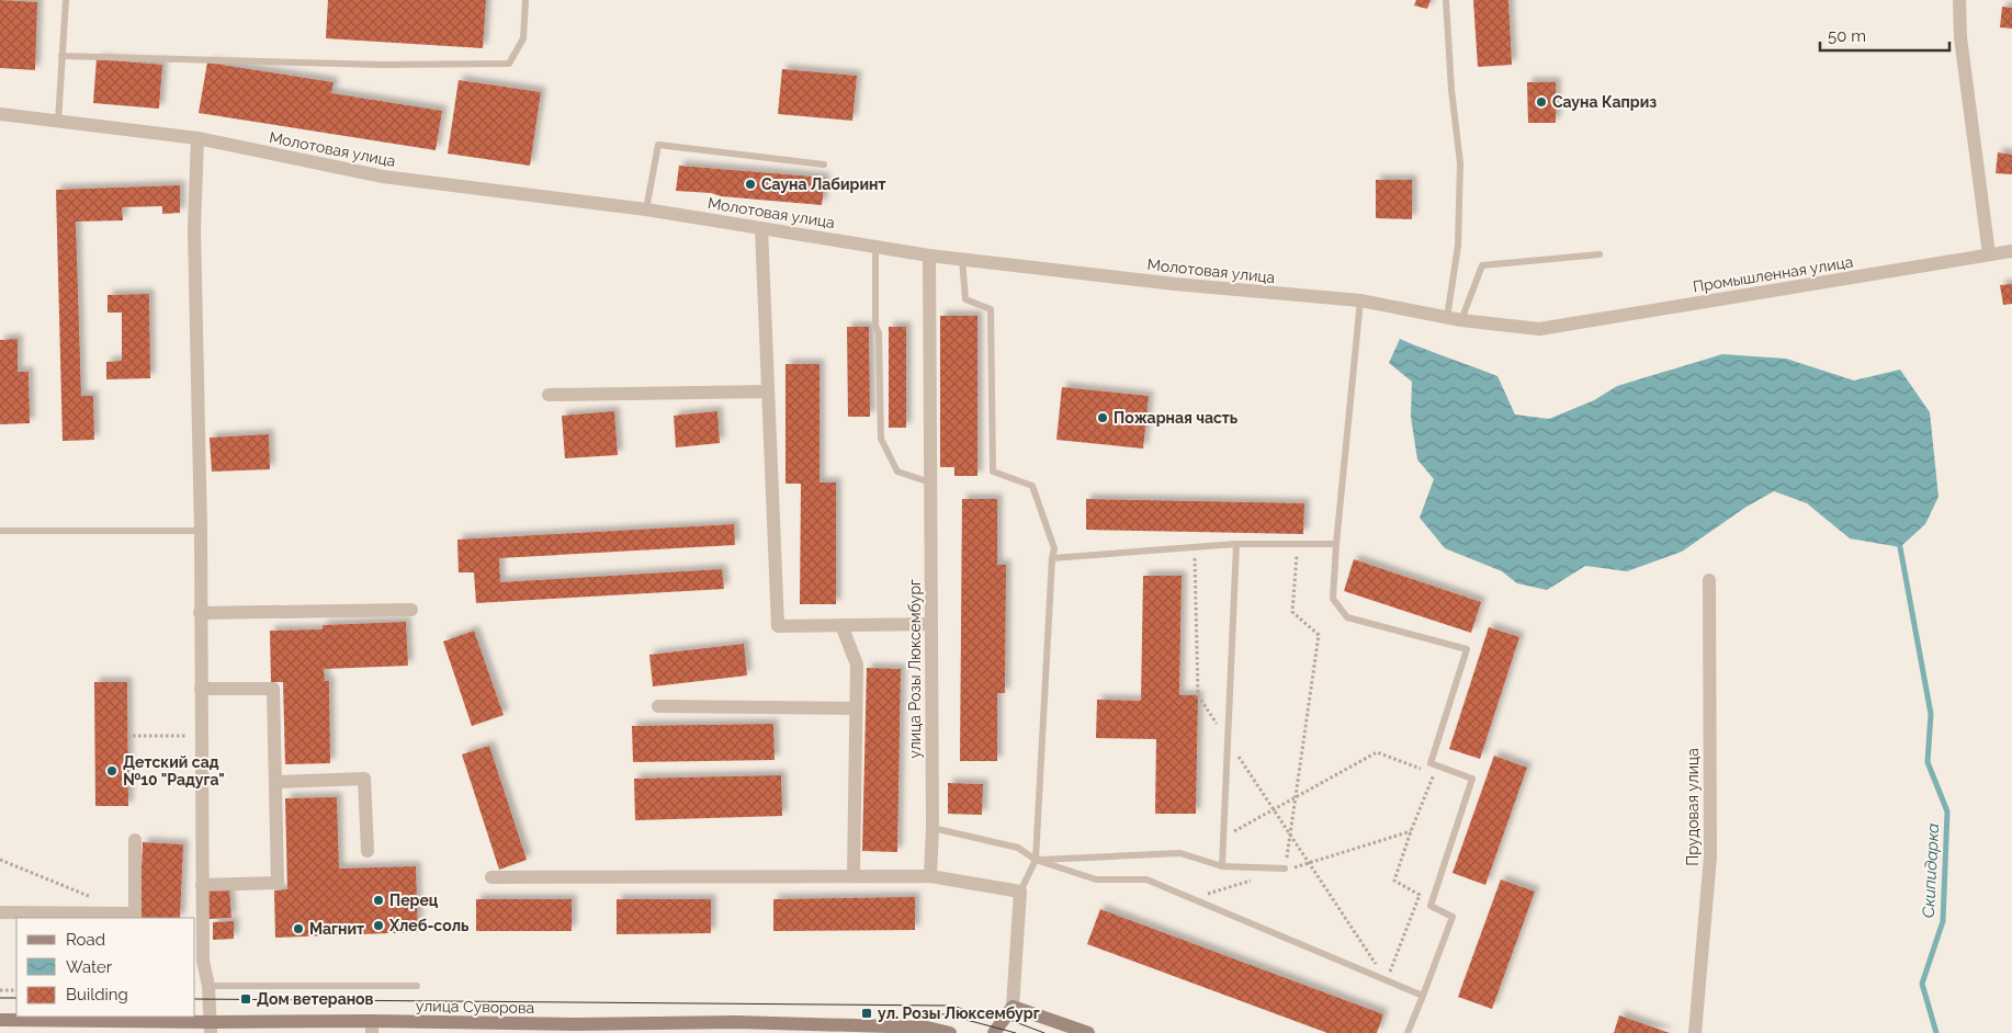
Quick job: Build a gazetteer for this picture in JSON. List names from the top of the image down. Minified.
{"streets":{"main road":["улица Суворова"],"street":["Молотовая улица","Промышленная улица","улица Розы Люксембург","Прудовая улица"]},"crossings":[["Молотовая улица","Промышленная улица"],["Молотовая улица","улица Розы Люксембург"]],"water":["Скипидарка"],"places":{"other":["Сауна Каприз","Сауна Лабиринт","Пожарная часть","Детский сад №10 \"Радуга\"","Перец","Хлеб-соль","Магнит"],"transit":["Дом ветеранов","ул. Розы Люксембург"]},"legend":["Road","Water","Building"],"scale_bar":"50 m"}
